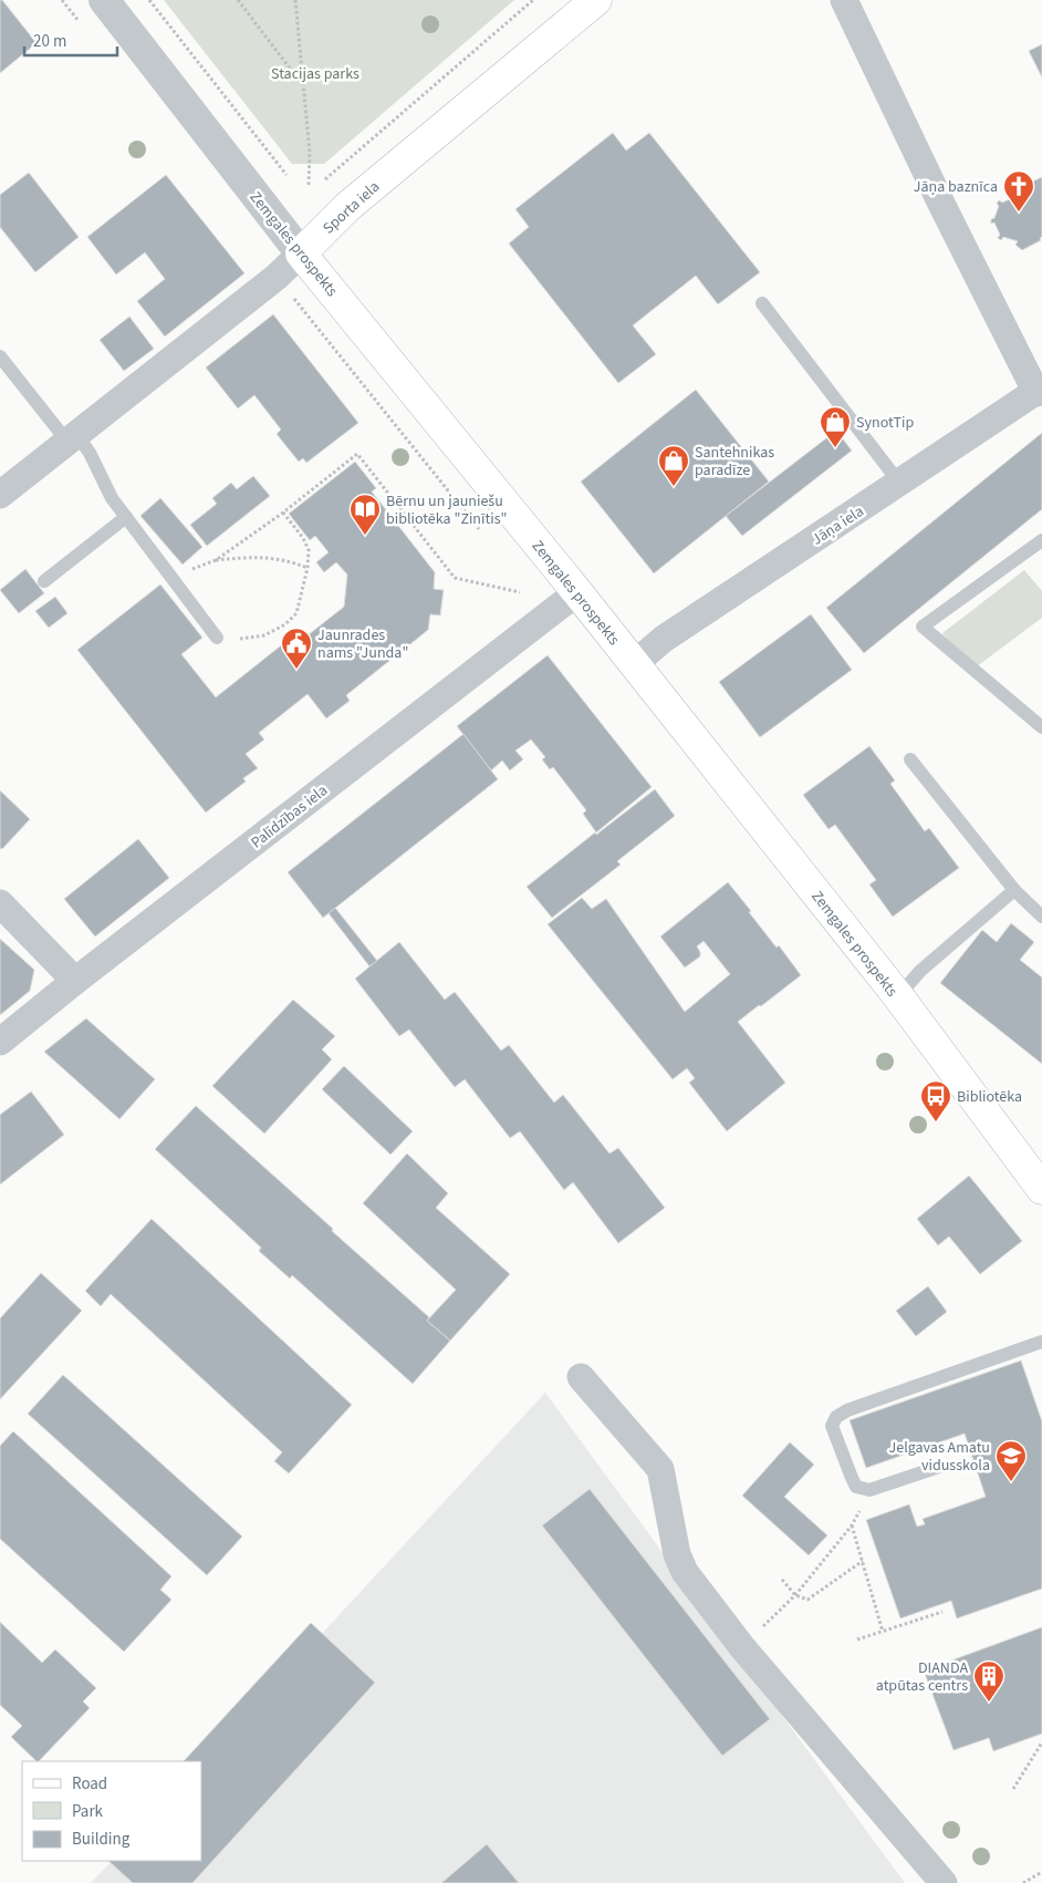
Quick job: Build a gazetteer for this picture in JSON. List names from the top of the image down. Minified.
{"streets":{"main road":["Sporta iela","Zemgales prospekts"],"street":["Jāņa iela","Palīdzības iela"]},"crossings":[["Sporta iela","Zemgales prospekts"],["Zemgales prospekts","Jāņa iela"],["Zemgales prospekts","Palīdzības iela"]],"parks":["Stacijas parks"],"places":{"church":["Jāņa baznīca"],"shop":["SynotTip","Santehnikas paradīze"],"library":["Bērnu un jauniešu bibliotēka \"Zinītis\""],"public building":["Jaunrades nams \"Junda\""],"bus stop":["Bibliotēka"],"school or university":["Jelgavas Amatu vidusskola"],"building":["DIANDA atpūtas centrs"]},"legend":["Road","Park","Building"],"scale_bar":"20 m"}
